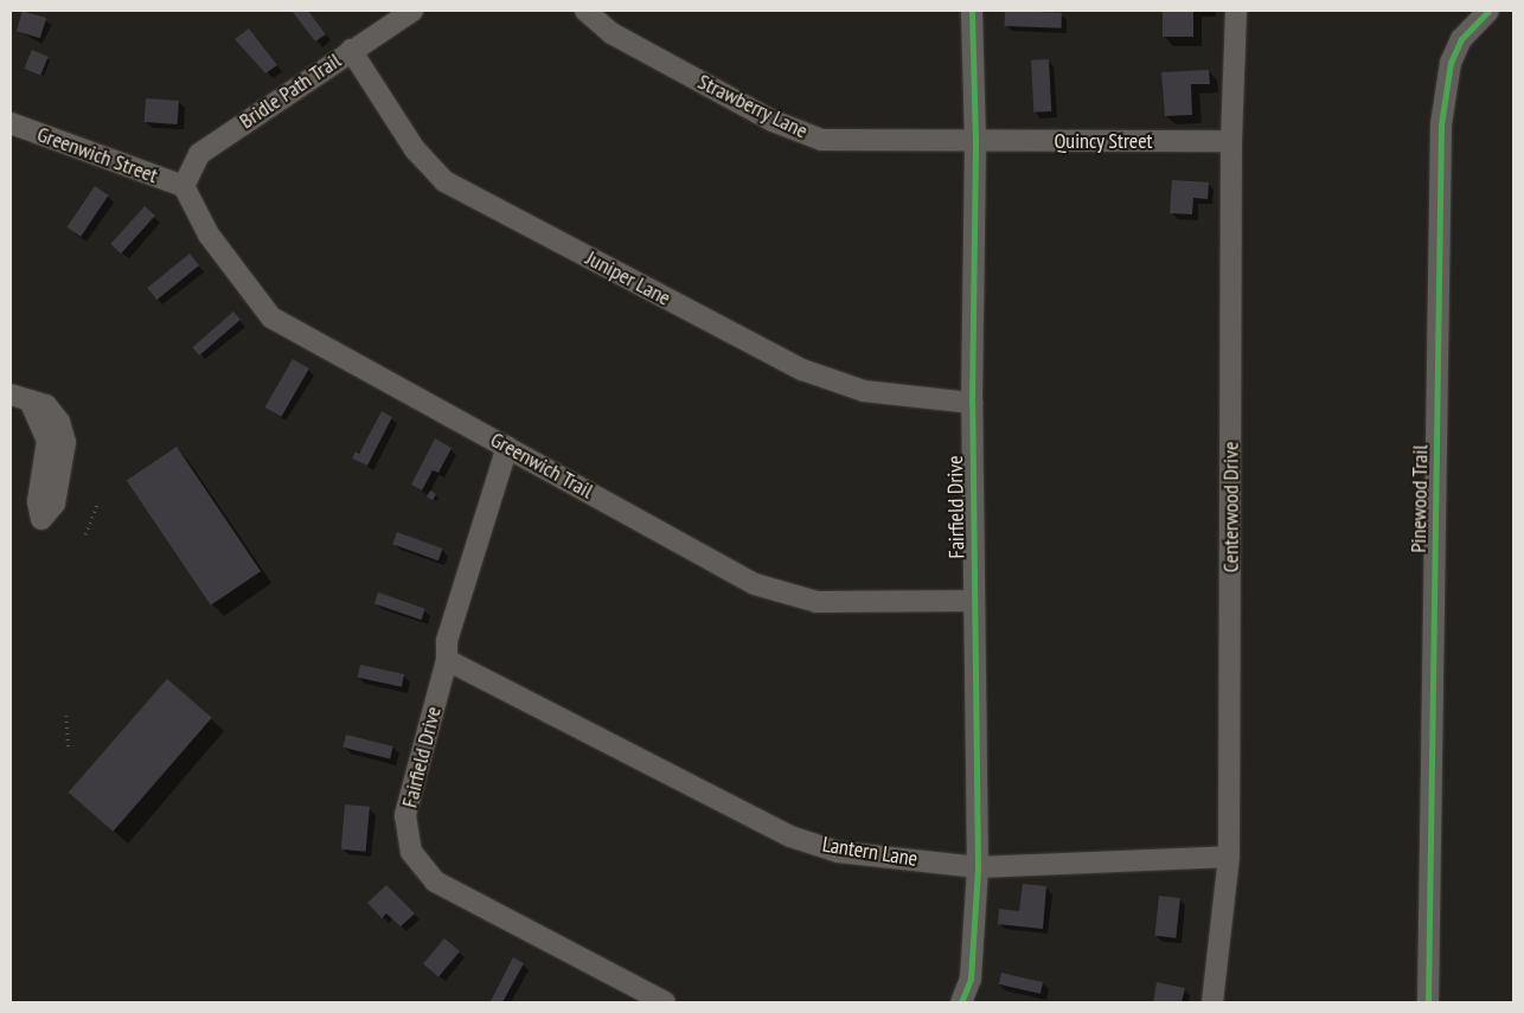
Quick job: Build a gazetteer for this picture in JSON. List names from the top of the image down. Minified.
{"streets":{"street":["Bridle Path Trail","Strawberry Lane","Quincy Street","Greenwich Street","Juniper Lane","Greenwich Trail","Pinewood Trail","Fairfield Drive","Centerwood Drive","Lantern Lane"]},"crossings":[["Bridle Path Trail","Greenwich Street"],["Bridle Path Trail","Juniper Lane"],["Bridle Path Trail","Greenwich Trail"],["Strawberry Lane","Quincy Street"],["Strawberry Lane","Fairfield Drive"],["Quincy Street","Fairfield Drive"],["Quincy Street","Centerwood Drive"],["Greenwich Street","Greenwich Trail"],["Juniper Lane","Fairfield Drive"],["Greenwich Trail","Fairfield Drive"],["Fairfield Drive","Lantern Lane"],["Centerwood Drive","Lantern Lane"]]}
